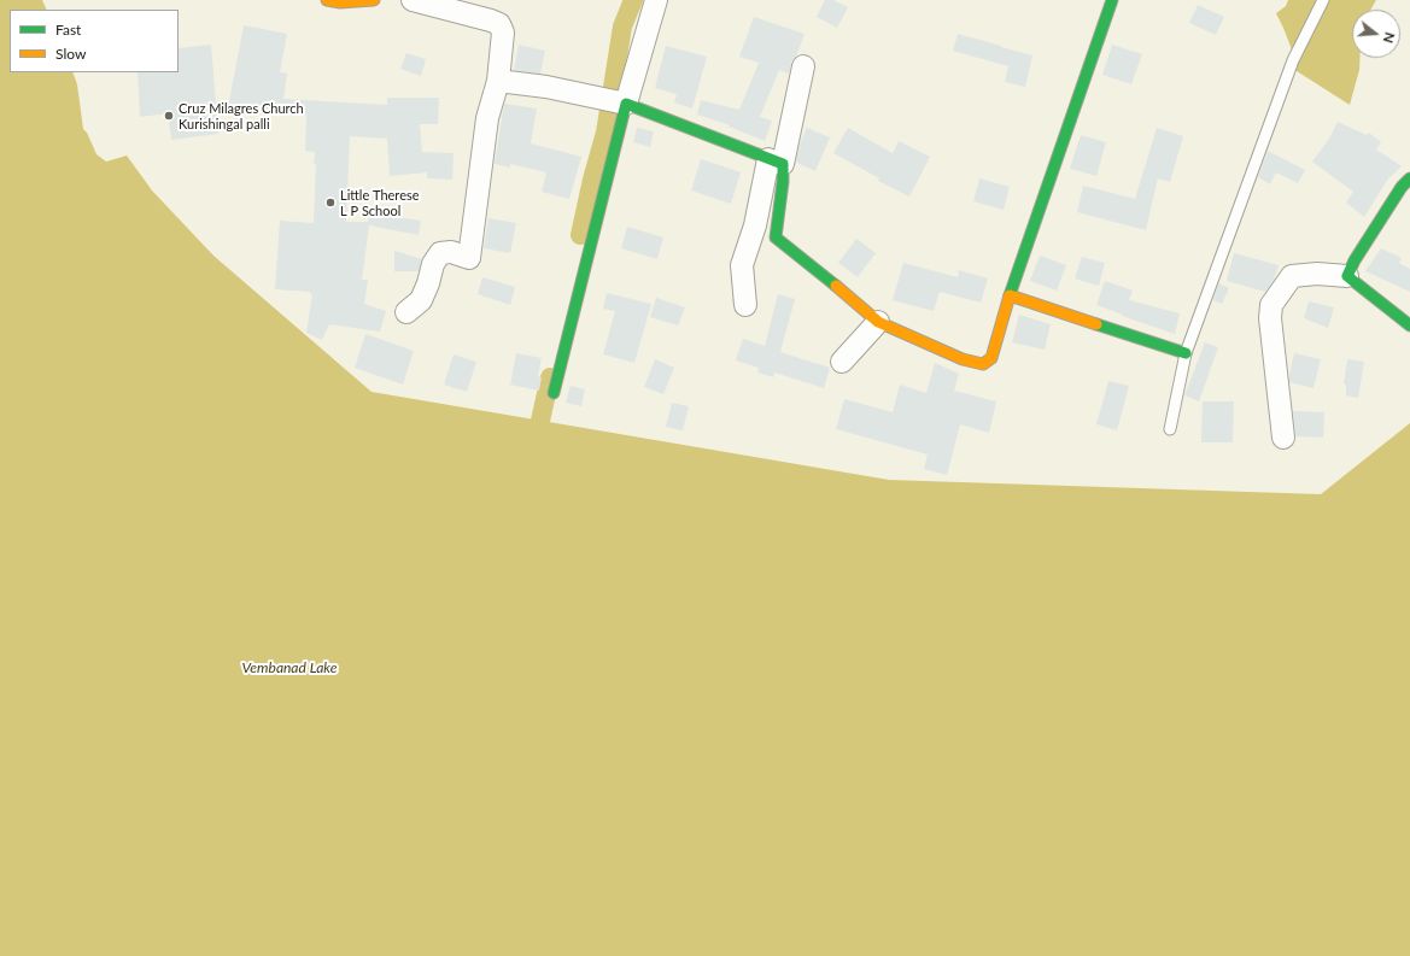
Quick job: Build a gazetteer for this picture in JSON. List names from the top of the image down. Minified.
{"water":["Vembanad Lake"],"places":["Cruz Milagres Church Kurishingal palli","Little Therese L P School"],"legend":["Fast","Slow"],"north":"right"}
